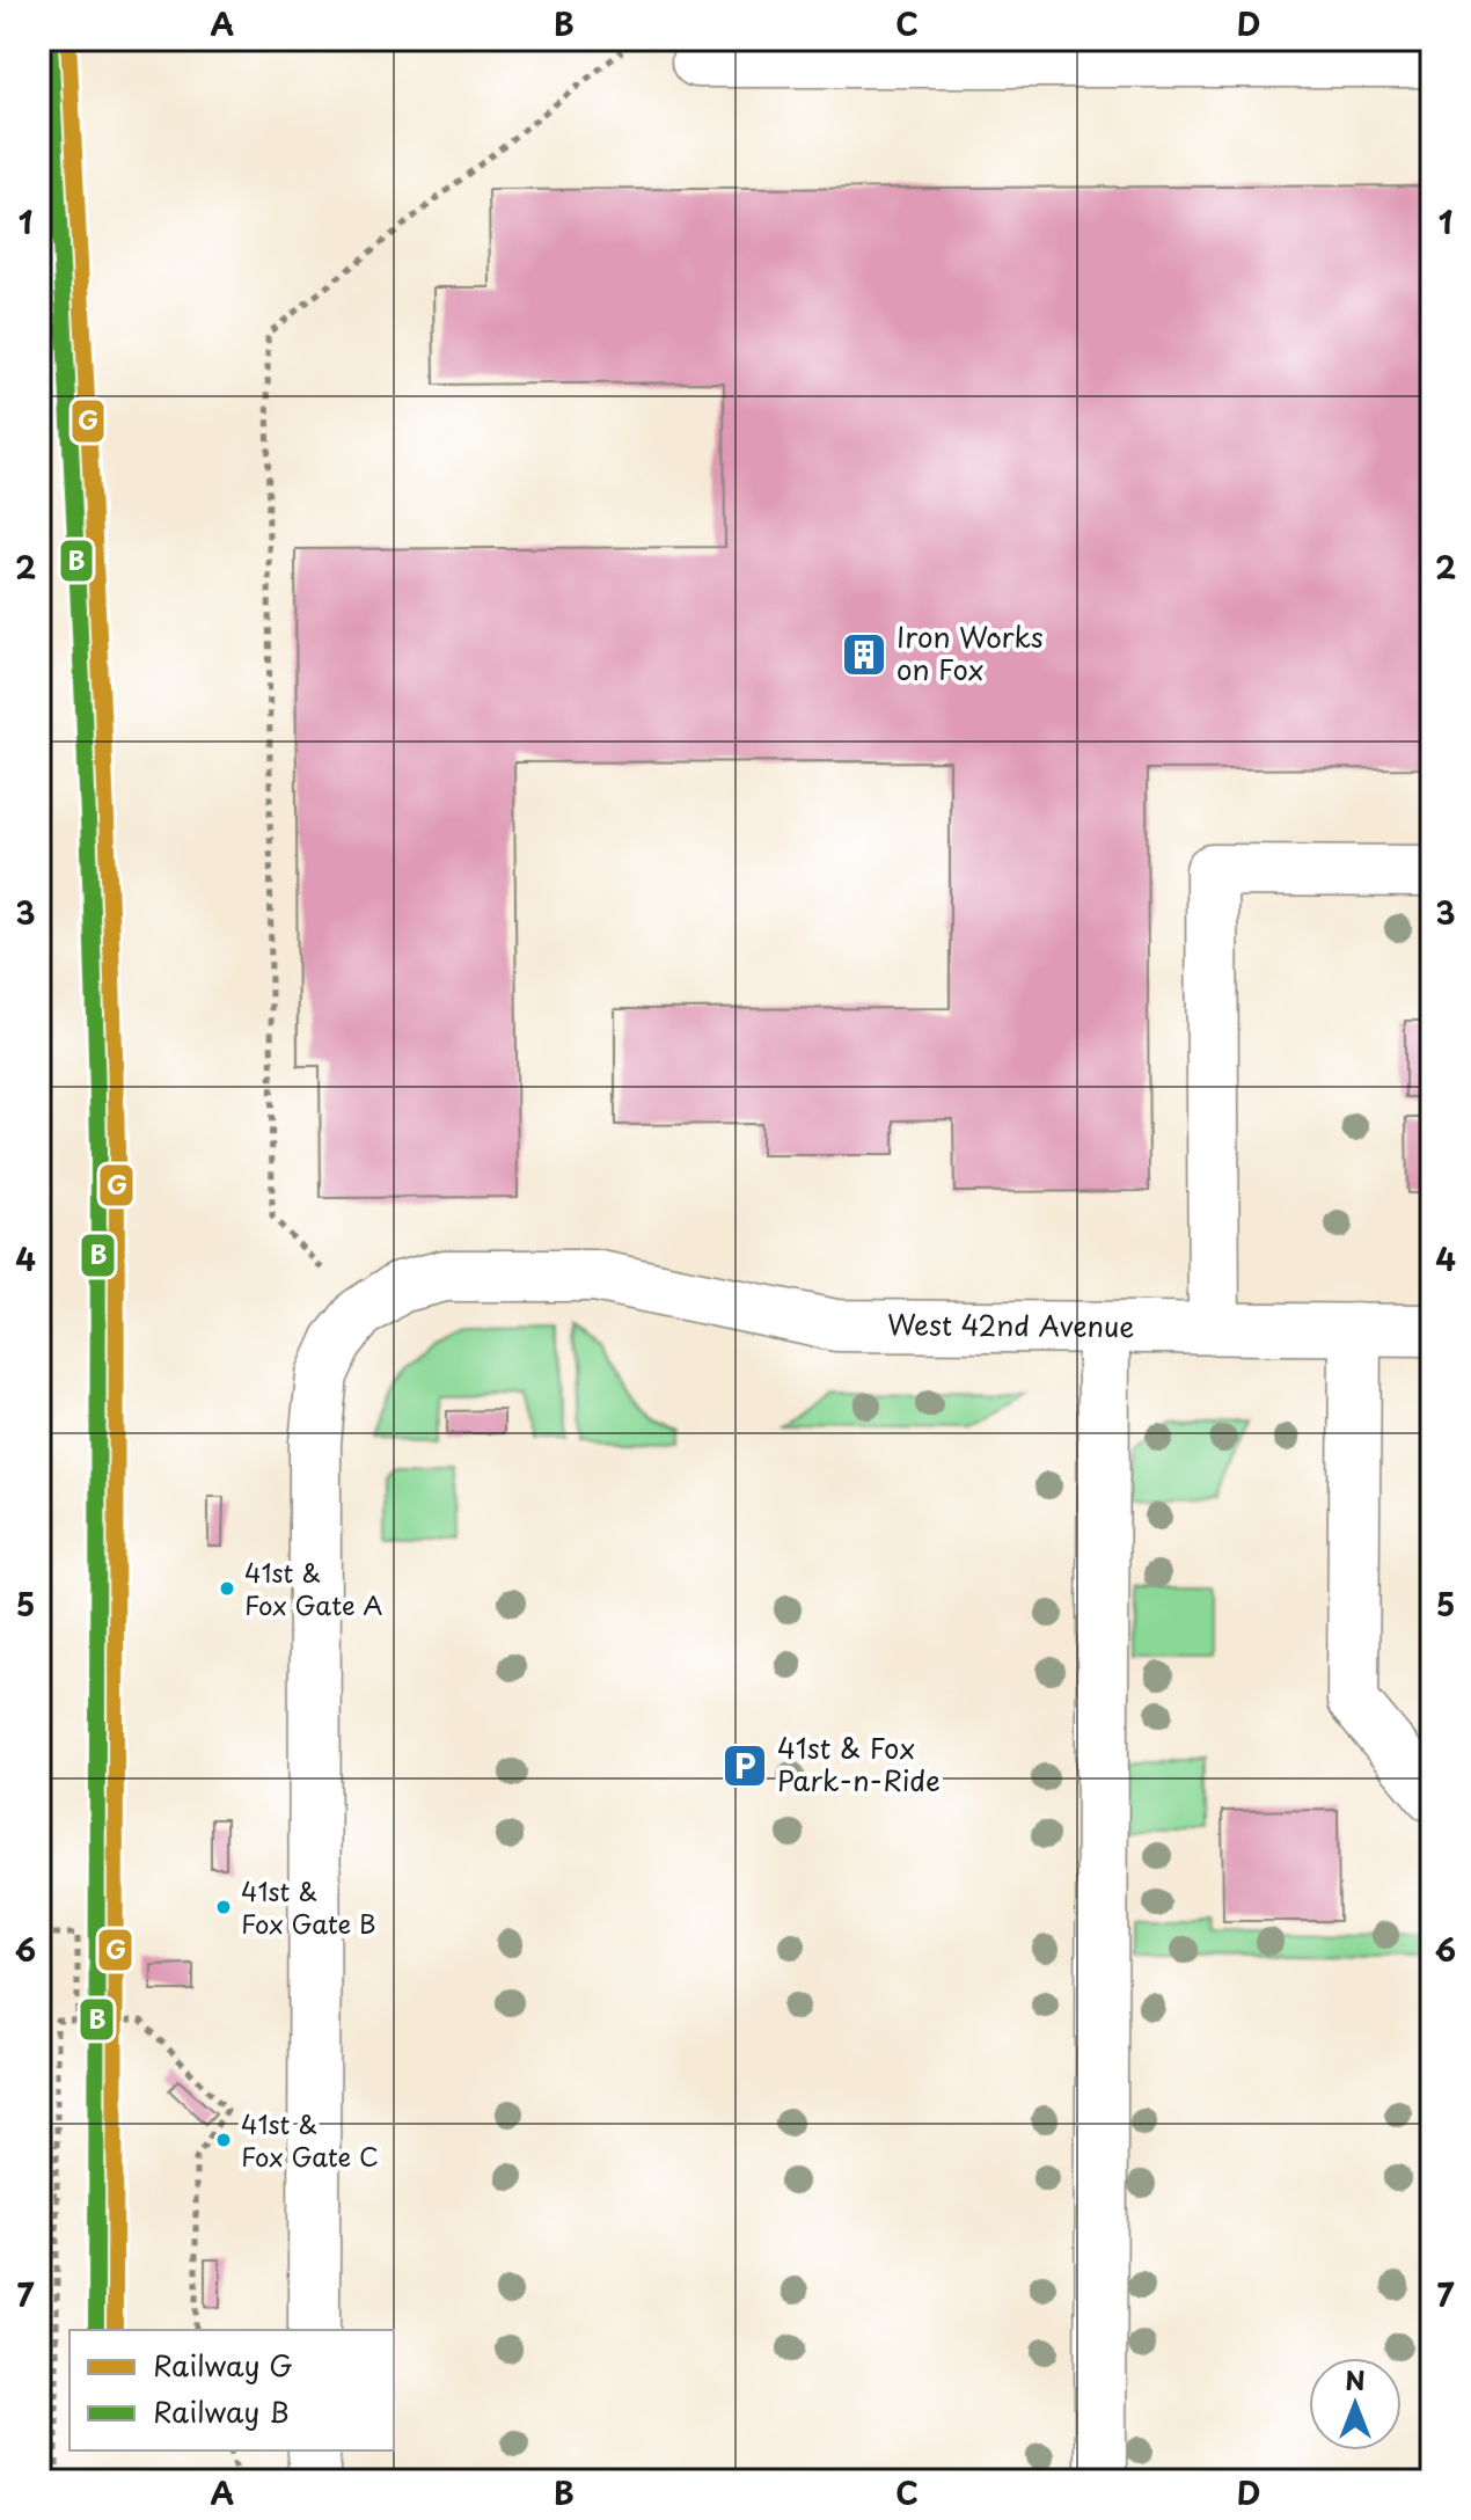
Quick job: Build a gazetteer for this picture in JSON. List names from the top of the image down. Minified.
{"streets":{"street":["West 42nd Avenue"]},"places":{"building":["Iron Works on Fox"],"other":["41st & Fox Gate A","41st & Fox Gate B","41st & Fox Gate C"],"parking":["41st & Fox Park-n-Ride"]},"lines":["rail line G","rail line B"],"legend":["Railway G","Railway B"],"north":"top","grid":{"columns":["A","B","C","D"],"rows":["1","2","3","4","5","6","7"]}}
